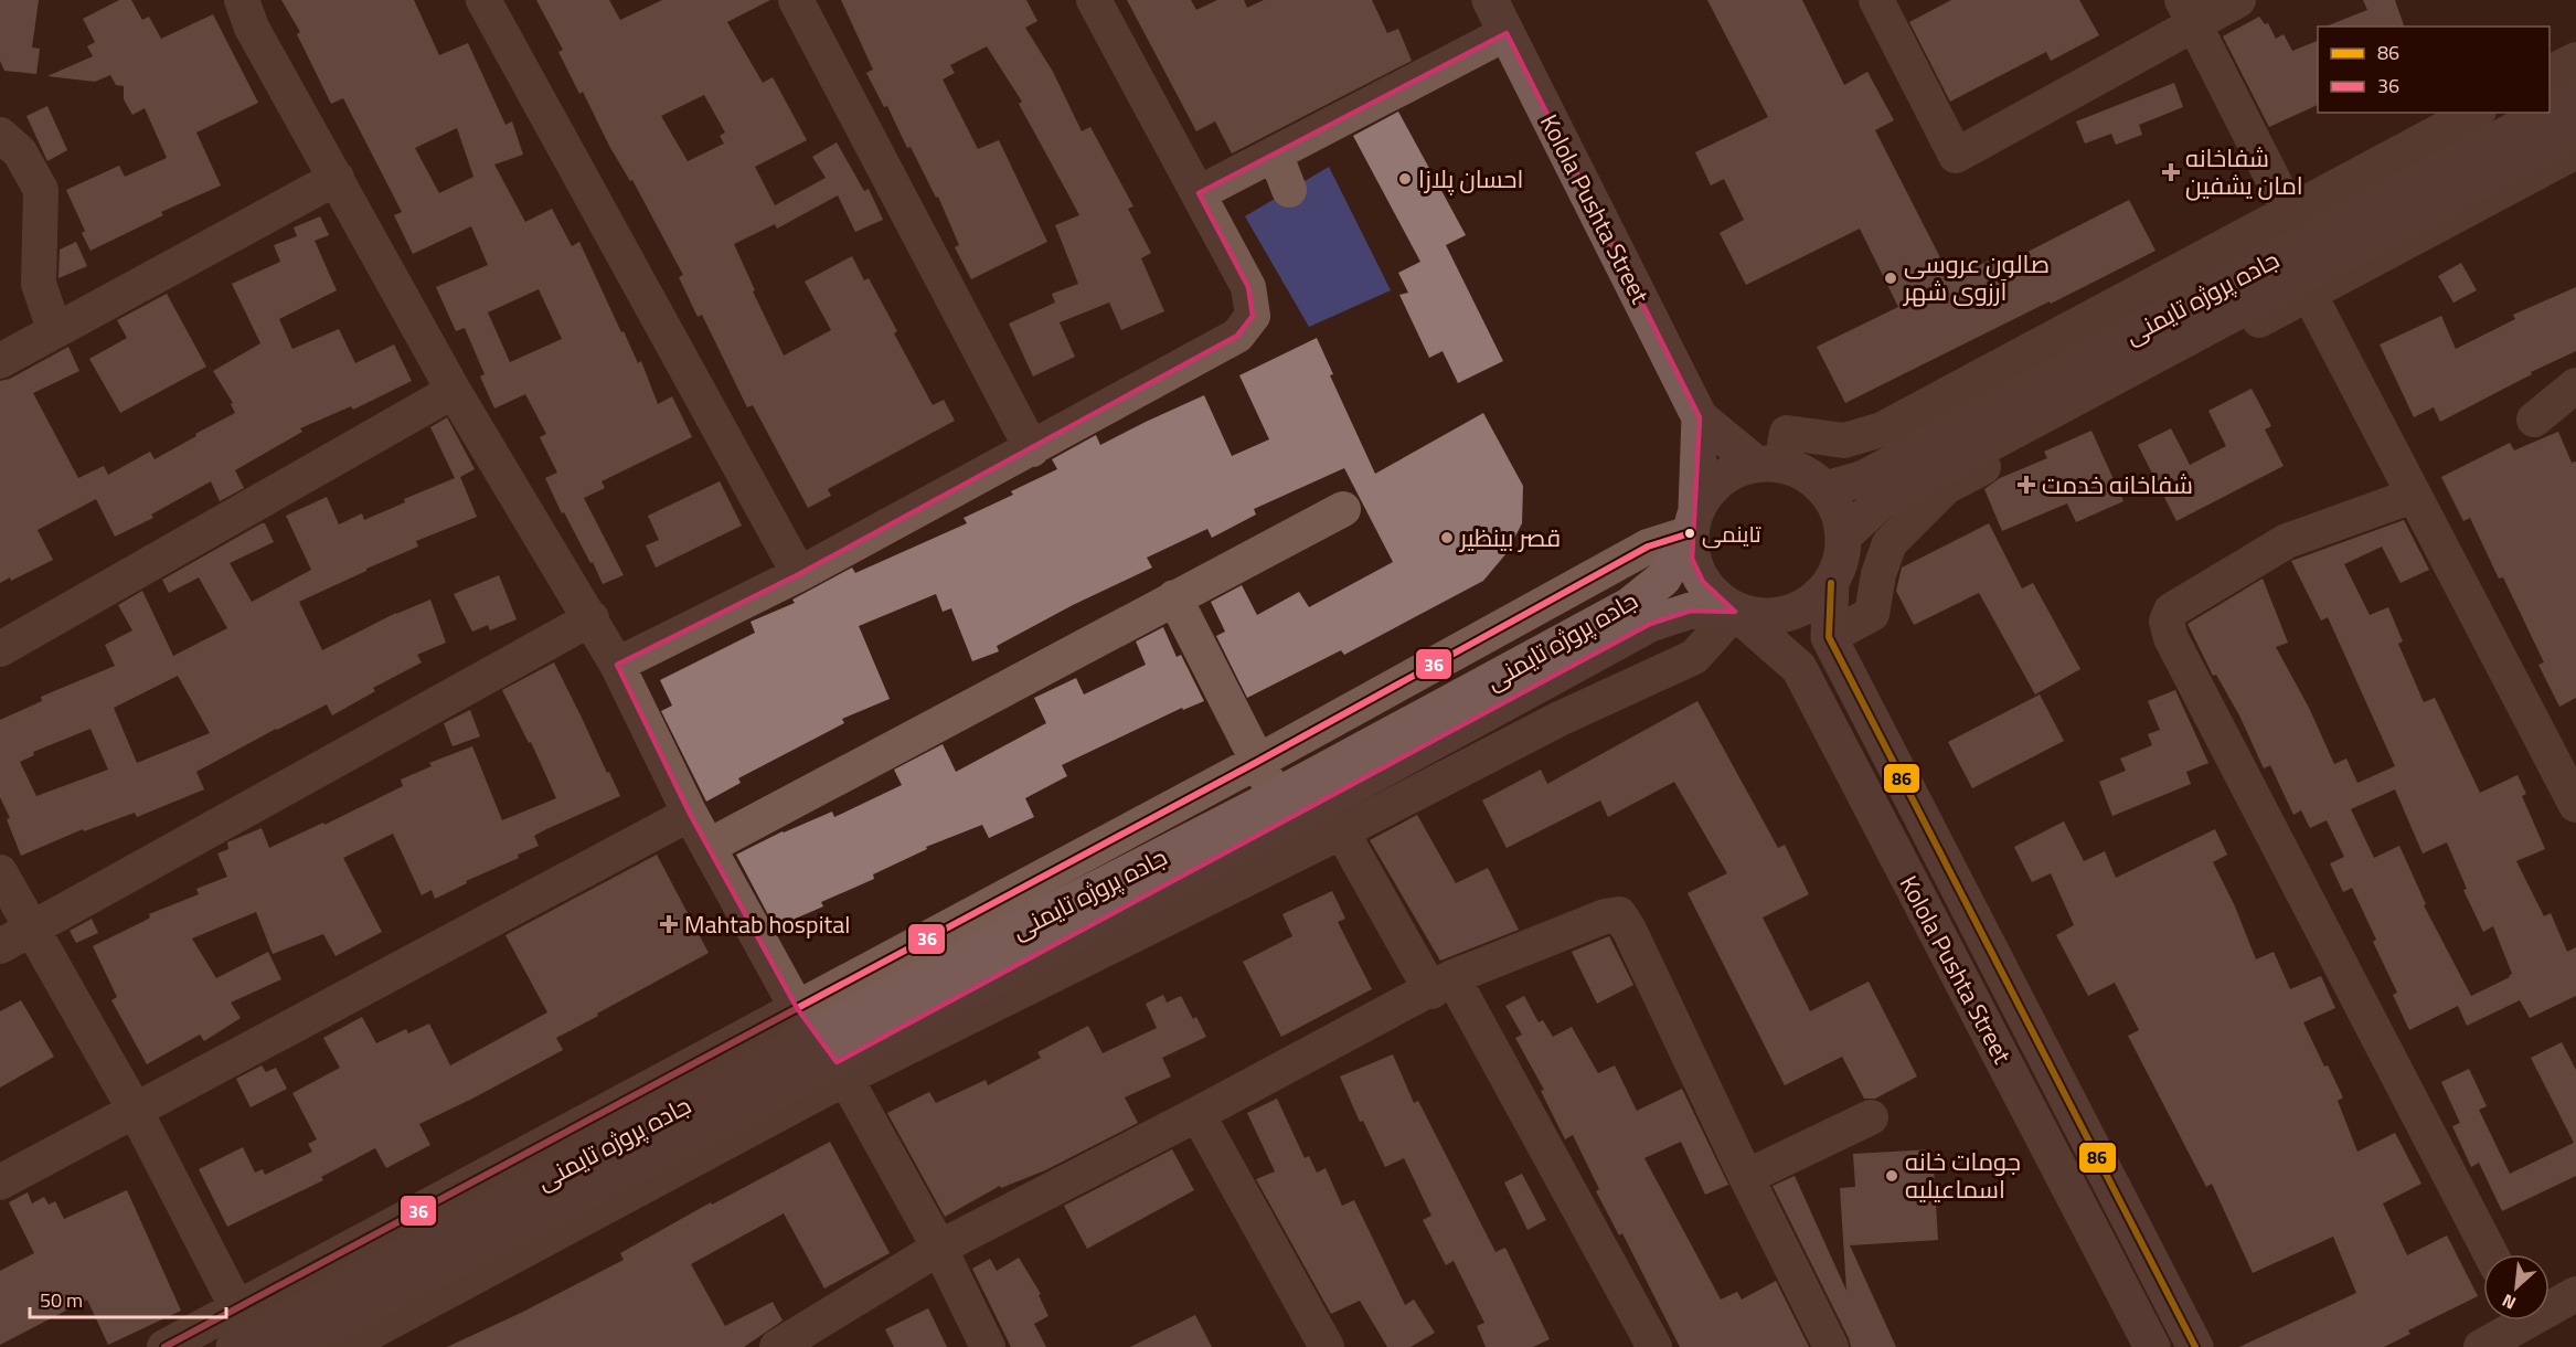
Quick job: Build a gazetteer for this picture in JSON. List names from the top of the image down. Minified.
{"streets":{"main road":["Kolola Pushta Street","جاده پروژه تایمنی"]},"crossings":[["Kolola Pushta Street","جاده پروژه تایمنی"]],"places":{"health":["شفاخانه امان یشفین","شفاخانه خدمت","Mahtab hospital"],"other":["احسان پلازا","صالون عروسی آرزوی شهر","تاینمی","قصر بینظیر","جومات خانه اسماعيليه"]},"lines":["transit line 36","transit line 86"],"legend":["86","36"],"scale_bar":"50 m","north":"bottom left"}
